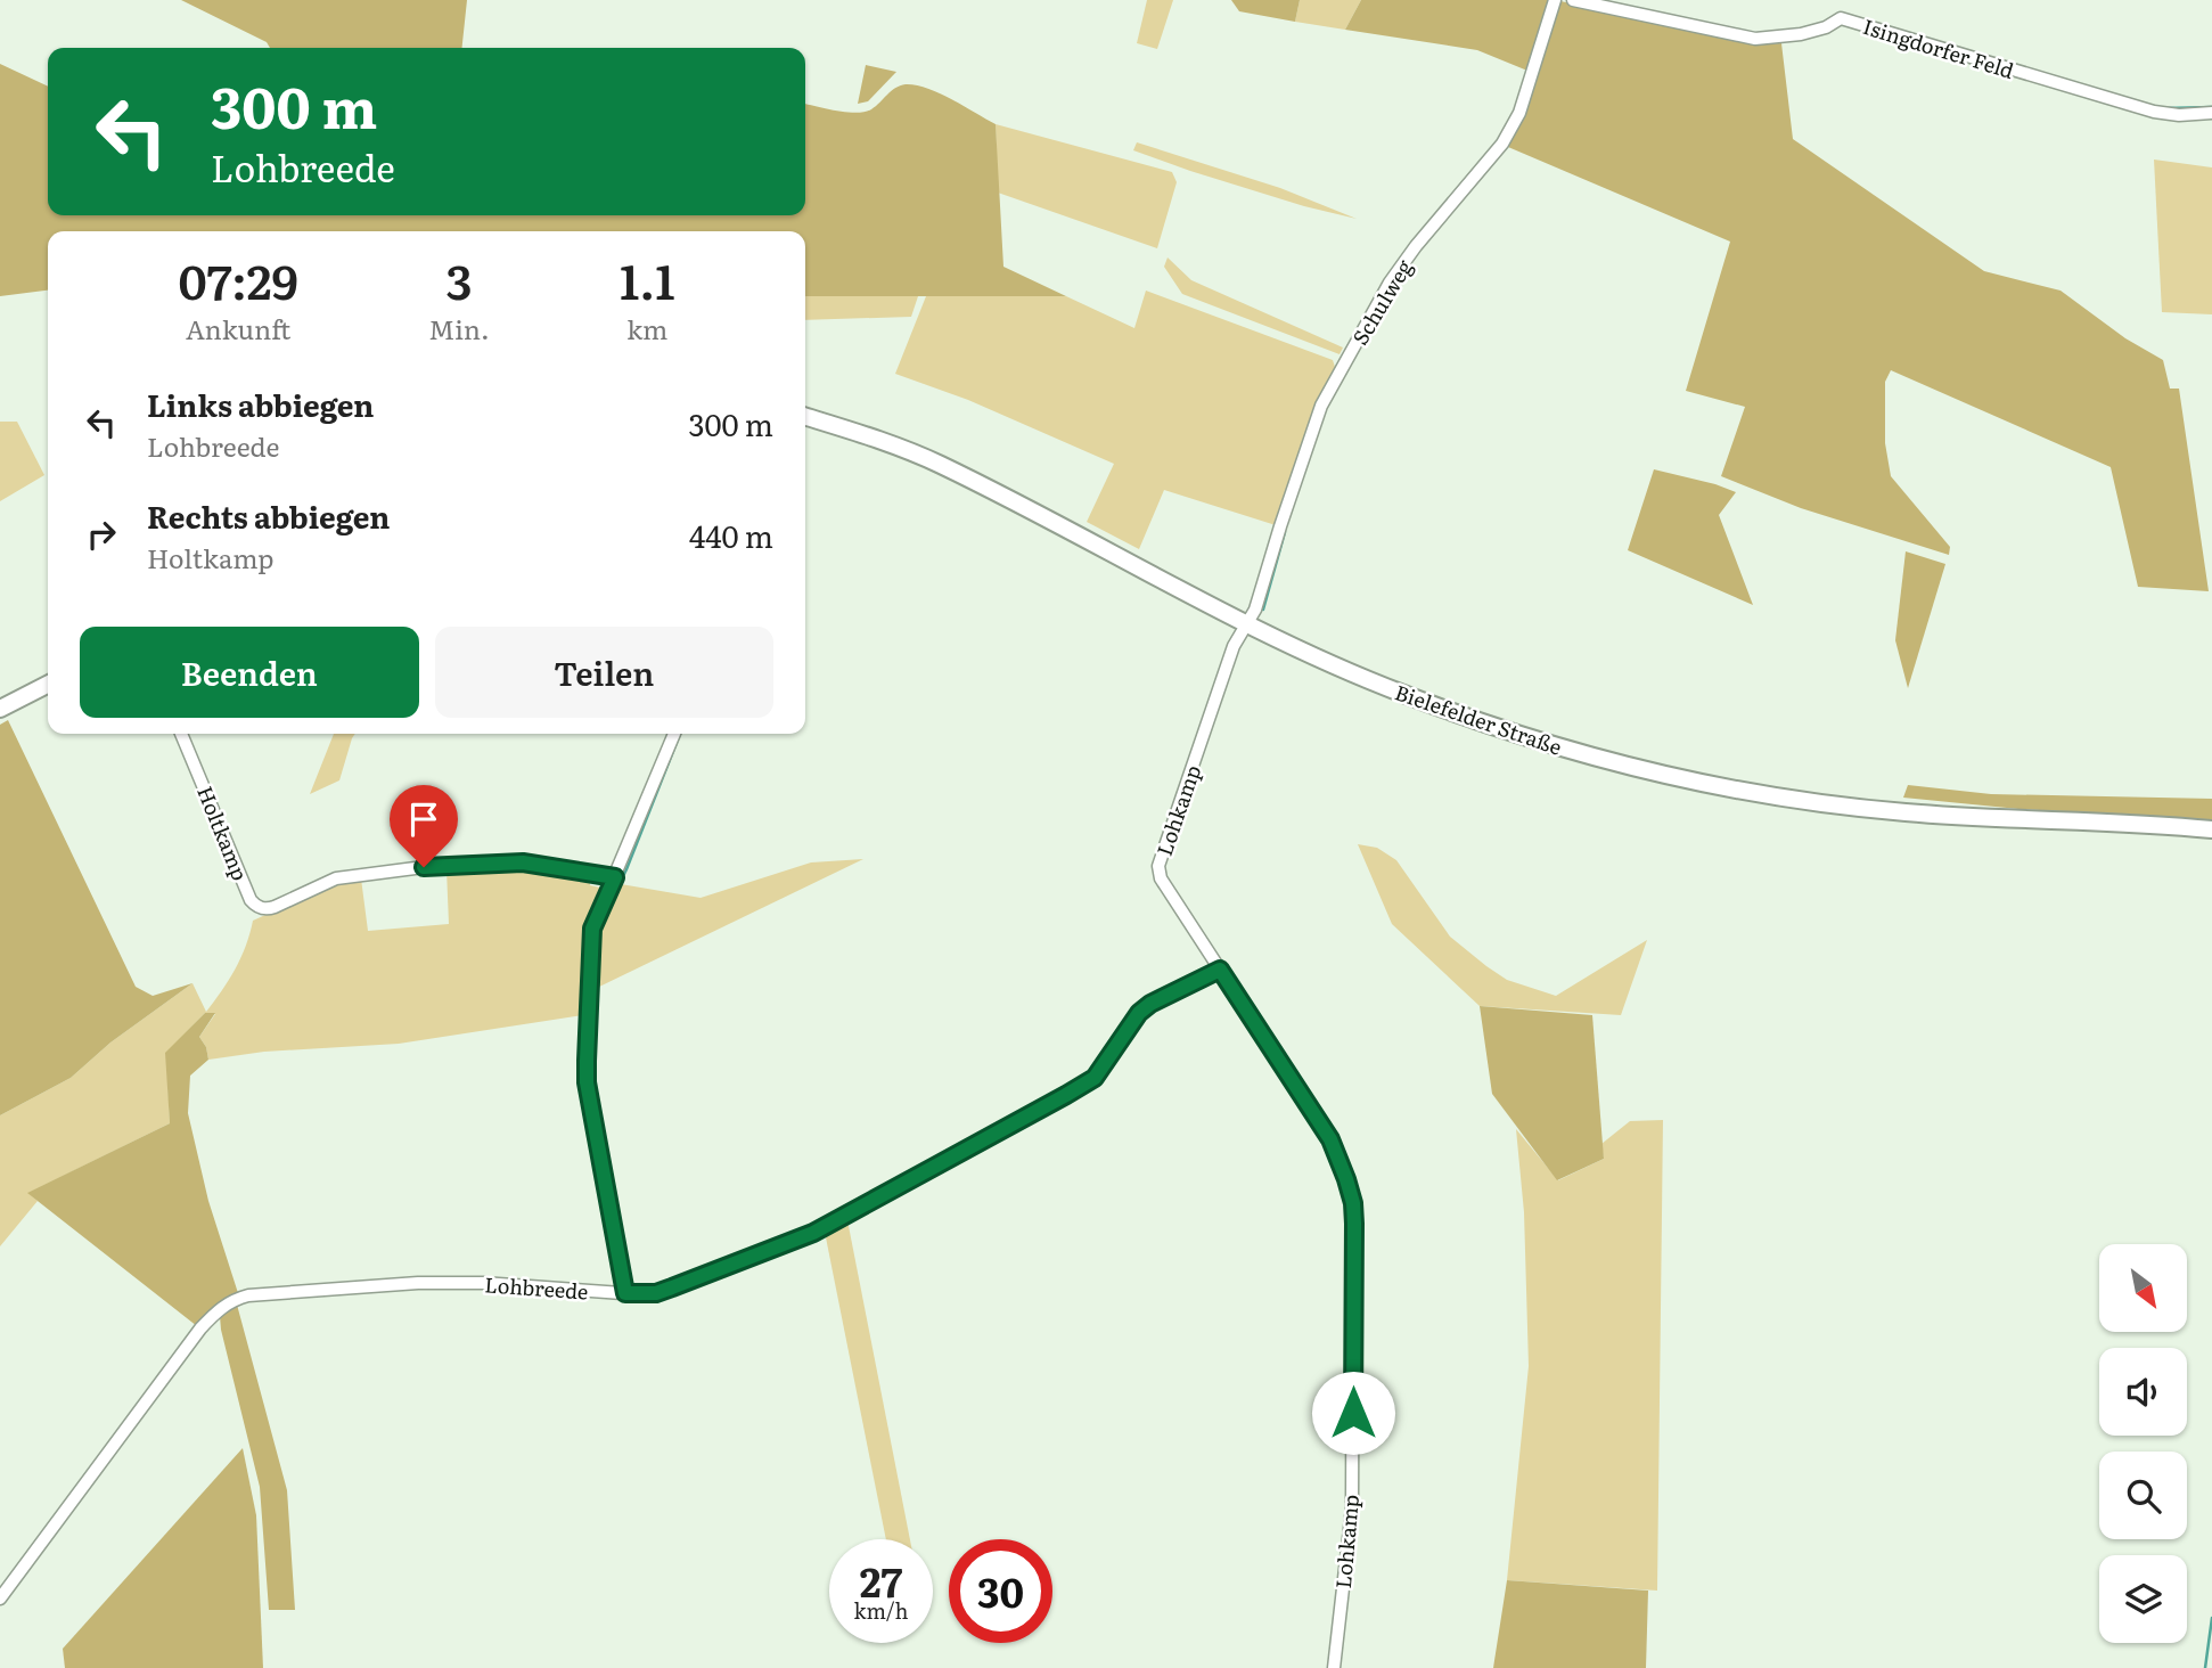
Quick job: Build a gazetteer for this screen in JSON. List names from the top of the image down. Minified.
{"streets":{"main road":["Bielefelder Straße"],"street":["Isingdorfer Feld","Schulweg","Lohkamp","Holtkamp","Lohbreede"]},"crossings":[["Schulweg","Bielefelder Straße"],["Schulweg","Lohkamp"],["Bielefelder Straße","Lohkamp"],["Lohkamp","Lohbreede"]],"north":"bottom right","page":{"turn":["300 m","Lohbreede"],"eta":["07:29","Ankunft","3","Min.","1.1","km"],"list":[{"name":"Links abbiegen","note":"Lohbreede","value":"300 m"},{"name":"Rechts abbiegen","note":"Holtkamp","value":"440 m"}],"buttons":["Beenden","Teilen"],"speed":"27 km/h","limit":"30"}}
